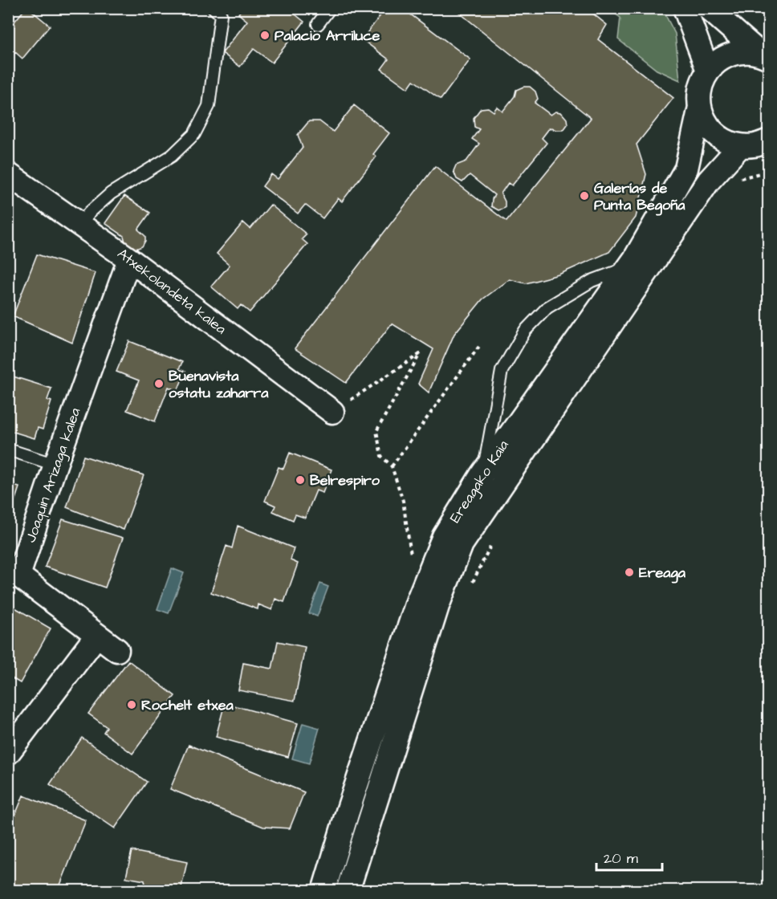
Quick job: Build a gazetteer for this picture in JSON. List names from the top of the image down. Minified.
{"streets":{"street":["Atxekolandeta kalea","Joaquin Arizaga kalea","Ereagako Kaia"]},"crossings":[["Atxekolandeta kalea","Joaquin Arizaga kalea"]],"places":["Palacio Arriluce","Galerías de Punta Begoña","Buenavista ostatu zaharra","Belrespiro","Ereaga","Rochelt etxea"],"scale_bar":"20 m"}
